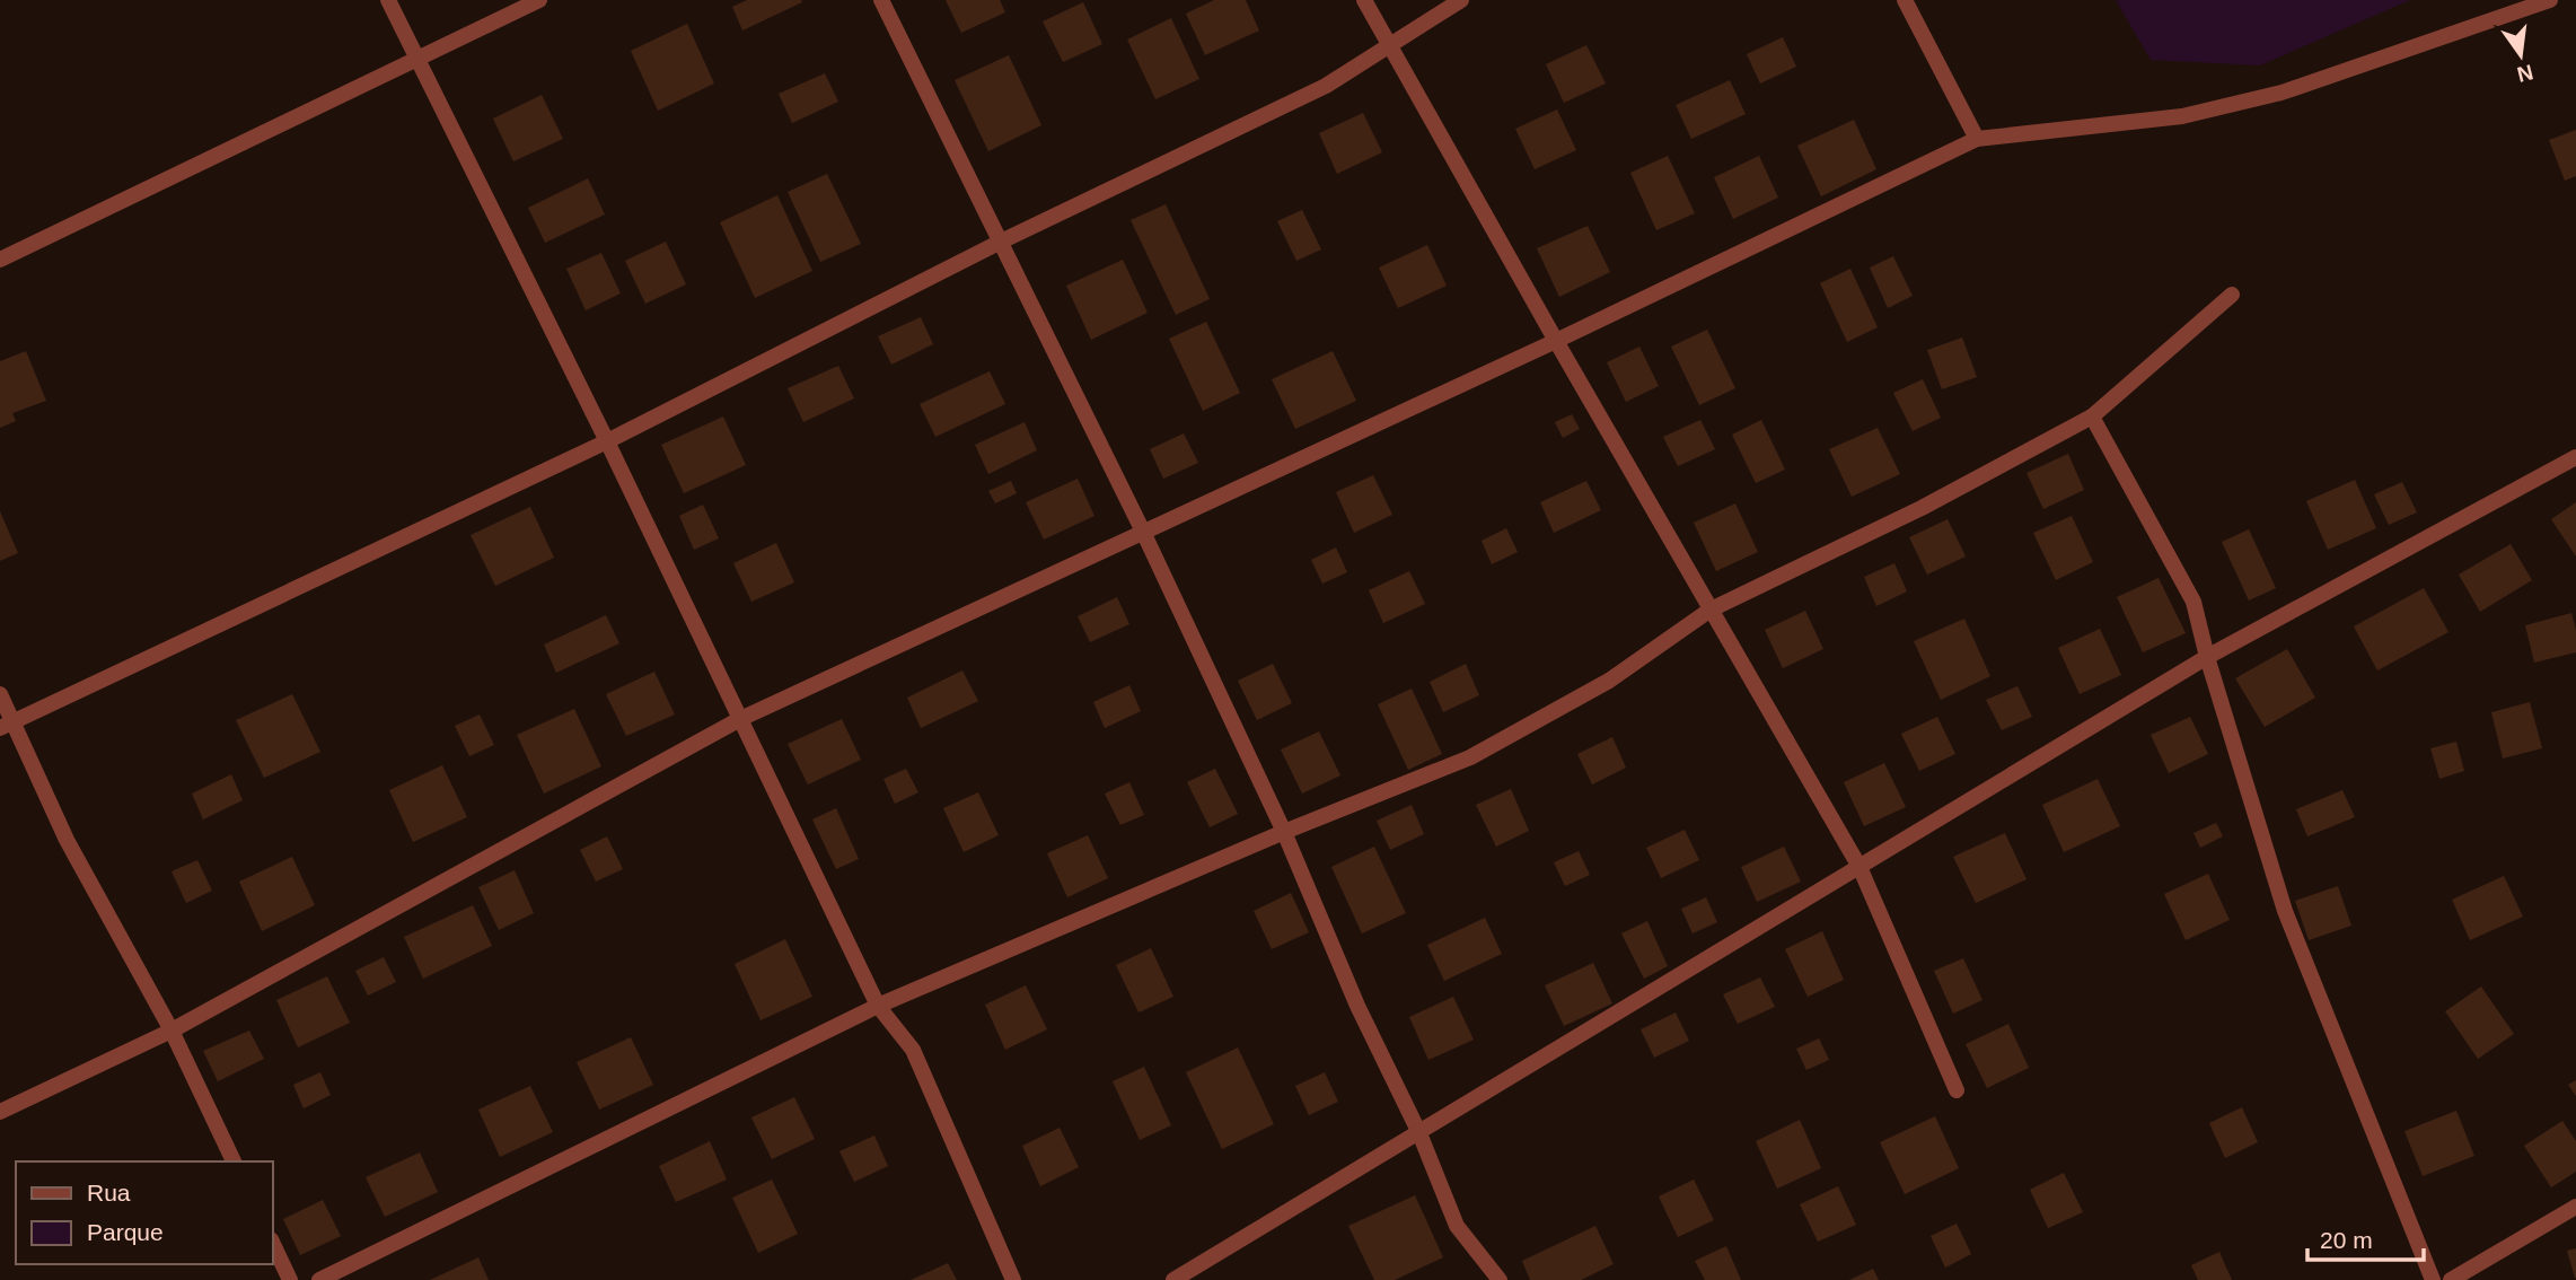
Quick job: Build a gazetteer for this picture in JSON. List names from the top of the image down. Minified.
{"legend":["Rua","Parque"],"scale_bar":"20 m","north":"bottom"}
